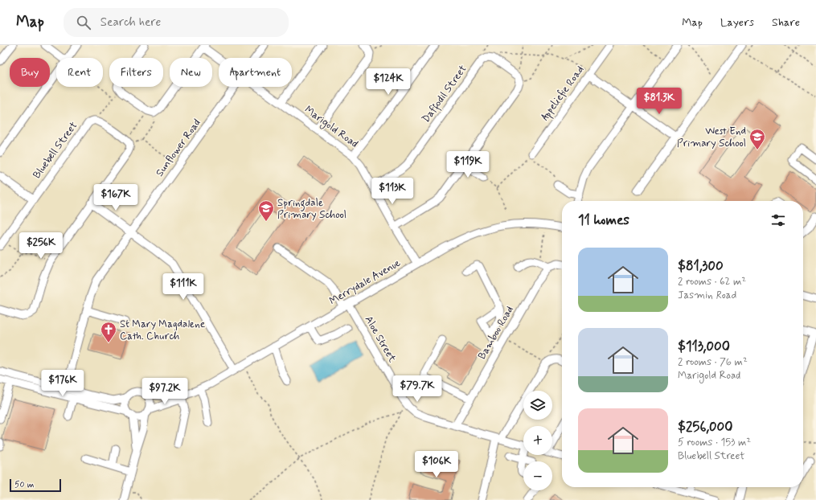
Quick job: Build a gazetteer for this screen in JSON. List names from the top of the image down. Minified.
{"streets":{"street":["Appeliefie Road","Daffodil Street","Marigold Road","Sunflower Road","Bluebell Street","Merrydale Avenue","Bamboo Road","Aloe Street"]},"crossings":[["Daffodil Street","Marigold Road"],["Marigold Road","Merrydale Avenue"],["Merrydale Avenue","Aloe Street"],["Bamboo Road","Aloe Street"]],"places":{"school or university":["West End Primary School","Springdale Primary School"],"church":["St Mary Magdalene Cath. Church"]},"scale_bar":"50 m","page":{"header":"Map","search":"Search here","nav":["Map","Layers","Share"],"chip":["Buy","Rent","Filters","New","Apartment"],"price":["$124K","$81.3K","$119K","$113K","$167K","$256K","$111K","$176K","$79.7K","$97.2K","$106K"],"heading":"11 homes","list":[{"name":"$81,300","note":"2 rooms · 62 m² · Jasmin Road"},{"name":"$113,000","note":"2 rooms · 76 m² · Marigold Road"},{"name":"$256,000","note":"5 rooms · 153 m² · Bluebell Street"}],"map_buttons":["+","−"],"scale":"50 m"}}
